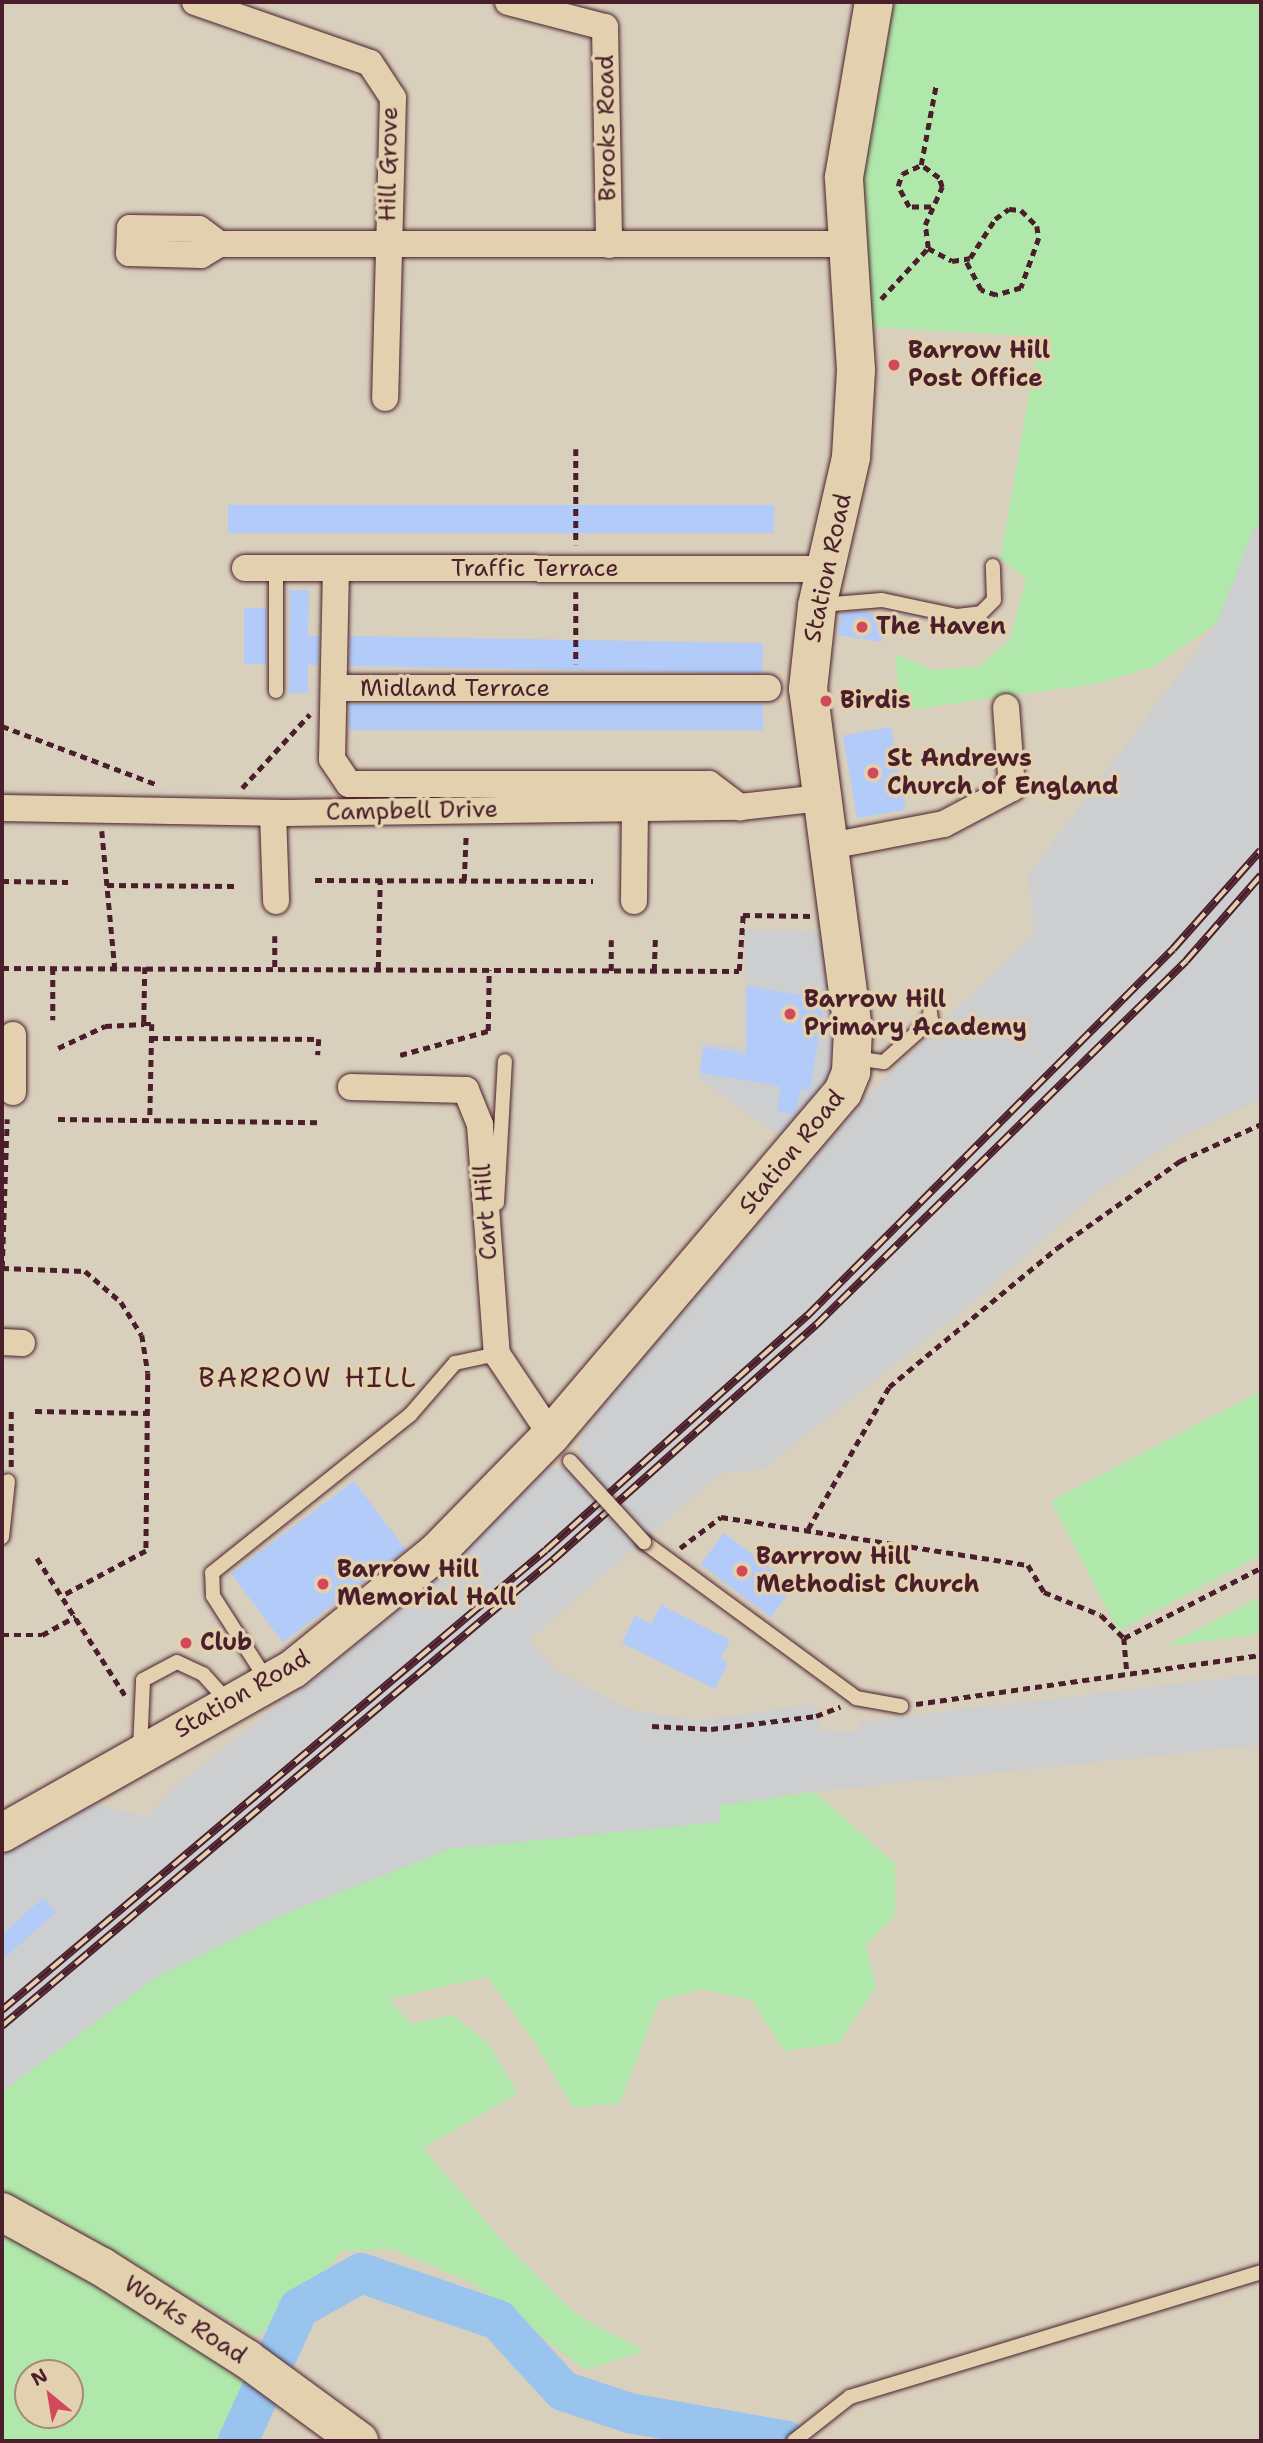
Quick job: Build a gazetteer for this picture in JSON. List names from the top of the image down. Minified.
{"streets":{"street":["Brooks Road","Hill Grove","Station Road","Traffic Terrace","Midland Terrace","Campbell Drive","Cart Hill","Works Road"]},"crossings":[["Station Road","Traffic Terrace"],["Station Road","Campbell Drive"],["Station Road","Cart Hill"]],"districts":["BARROW HILL"],"places":["Barrow Hill Post Office","The Haven","Birdis","St Andrews Church of England","Barrow Hill Primary Academy","Barrrow Hill Methodist Church","Barrow Hill Memorial Hall","Club"],"north":"top left"}
